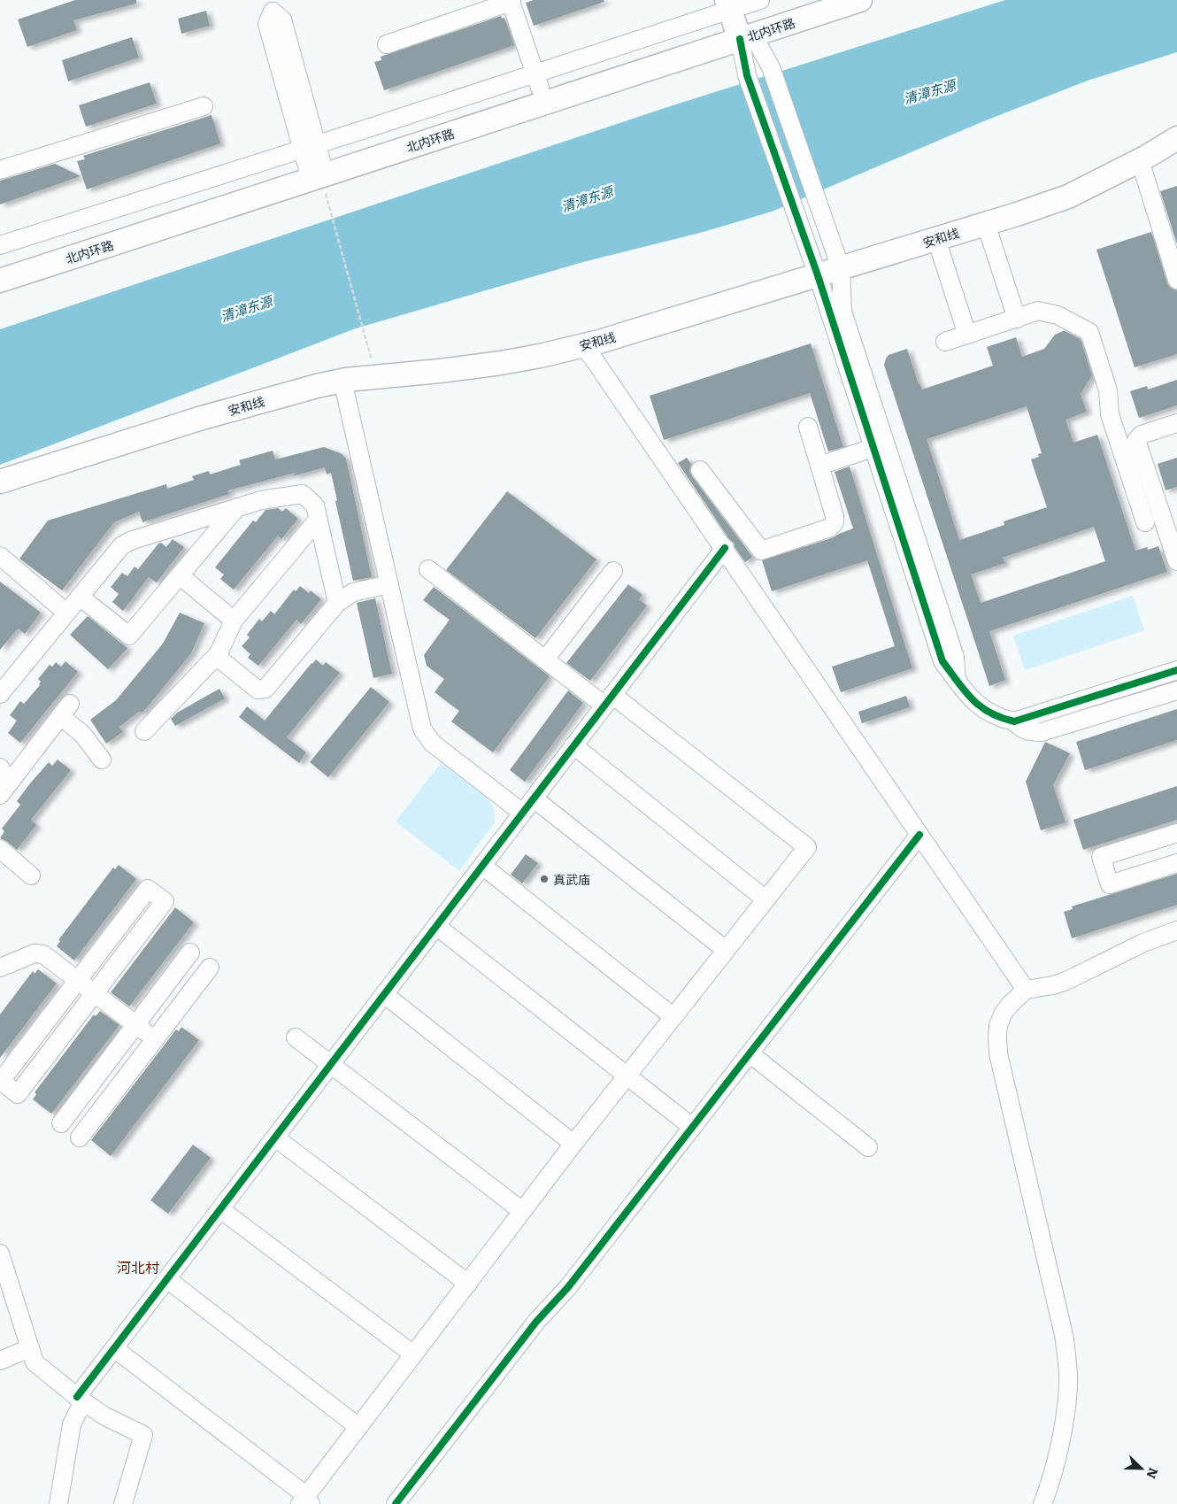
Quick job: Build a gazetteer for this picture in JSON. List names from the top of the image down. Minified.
{"streets":{"main road":["北内环路","安和线"]},"districts":["河北村"],"water":["清漳东源"],"places":["真武庙"],"north":"bottom right"}
